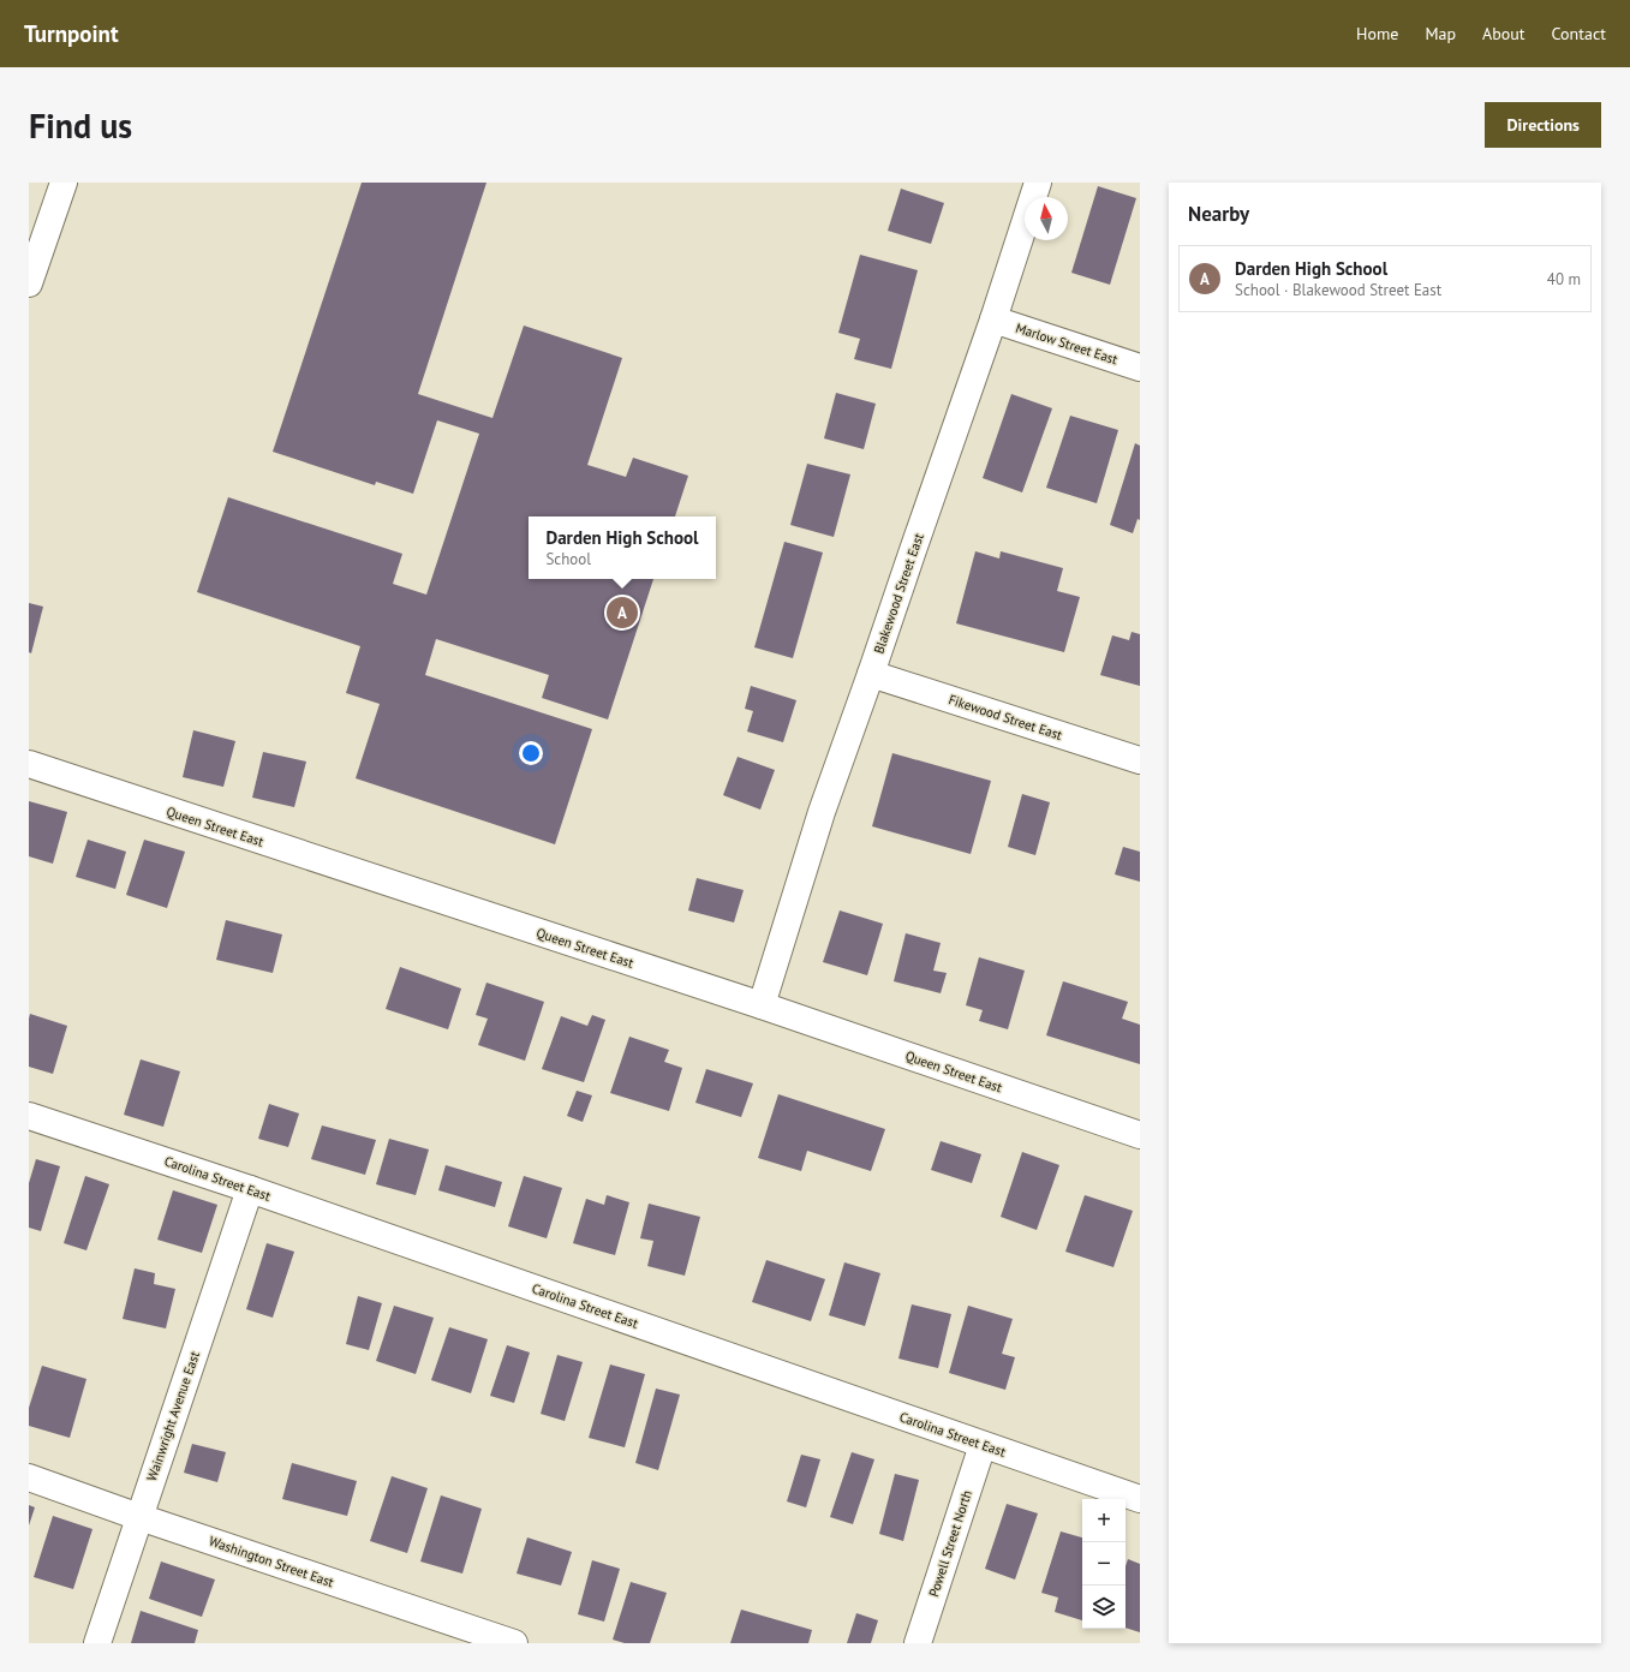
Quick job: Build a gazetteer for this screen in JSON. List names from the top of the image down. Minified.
{"streets":{"street":["Marlow Street East","Blakewood Street East","Fikewood Street East","Queen Street East","Carolina Street East","Wainwright Avenue East","Powell Street North","Washington Street East"]},"crossings":[["Marlow Street East","Blakewood Street East"],["Blakewood Street East","Fikewood Street East"],["Blakewood Street East","Queen Street East"],["Carolina Street East","Wainwright Avenue East"],["Carolina Street East","Powell Street North"],["Wainwright Avenue East","Washington Street East"]],"north":"top","page":{"header":"Turnpoint","nav":["Home","Map","About","Contact"],"buttons":"Directions","title":"Find us","heading":"Nearby","list":[{"mark":"A","name":"Darden High School","note":"School · Blakewood Street East","value":"40 m"}],"popup":["Darden High School","School"],"pins":"A","map_buttons":["+","−"]}}
